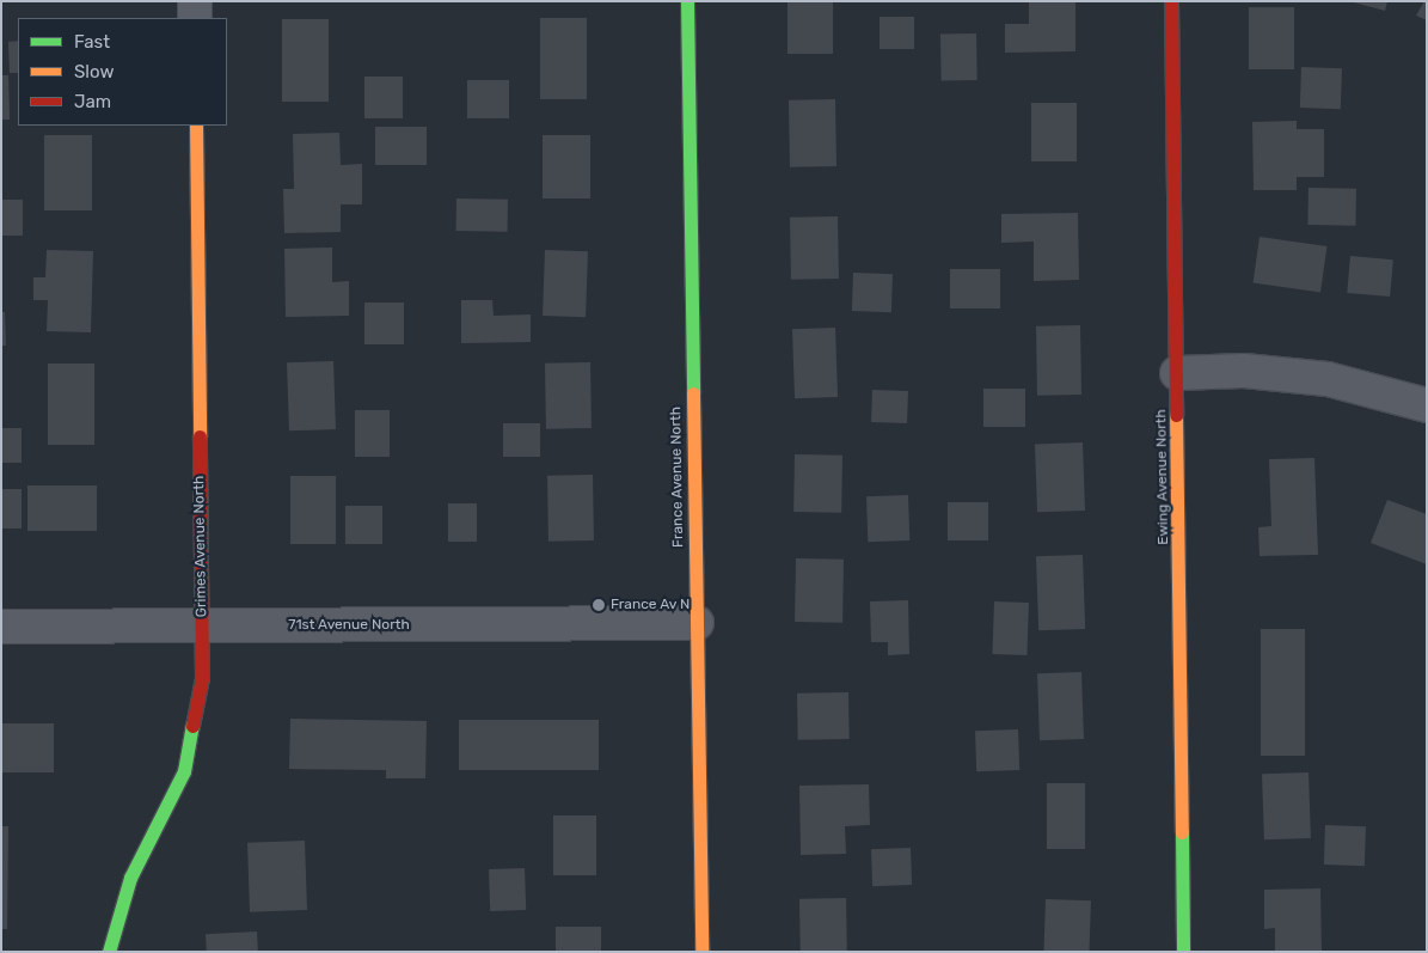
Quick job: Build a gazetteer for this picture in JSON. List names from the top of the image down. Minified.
{"streets":{"street":["France Avenue North","Ewing Avenue North","Grimes Avenue North","71st Avenue North"]},"crossings":[["France Avenue North","71st Avenue North"],["Grimes Avenue North","71st Avenue North"]],"places":["France Av N"],"legend":["Fast","Slow","Jam"]}
